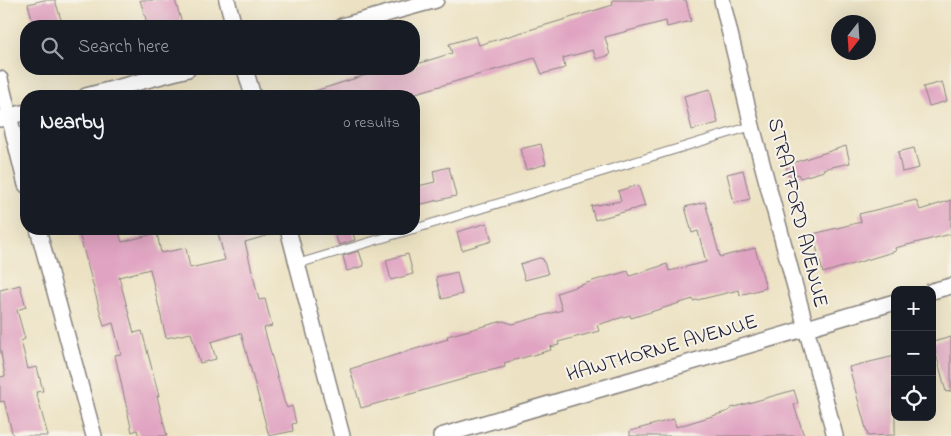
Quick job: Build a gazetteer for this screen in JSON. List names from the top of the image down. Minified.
{"streets":{"street":["STRATFORD AVENUE","HAWTHORNE AVENUE"]},"crossings":[["STRATFORD AVENUE","HAWTHORNE AVENUE"]],"north":"bottom","page":{"search":"Search here","heading":["Nearby","0 results"],"map_buttons":["+","−"]}}
